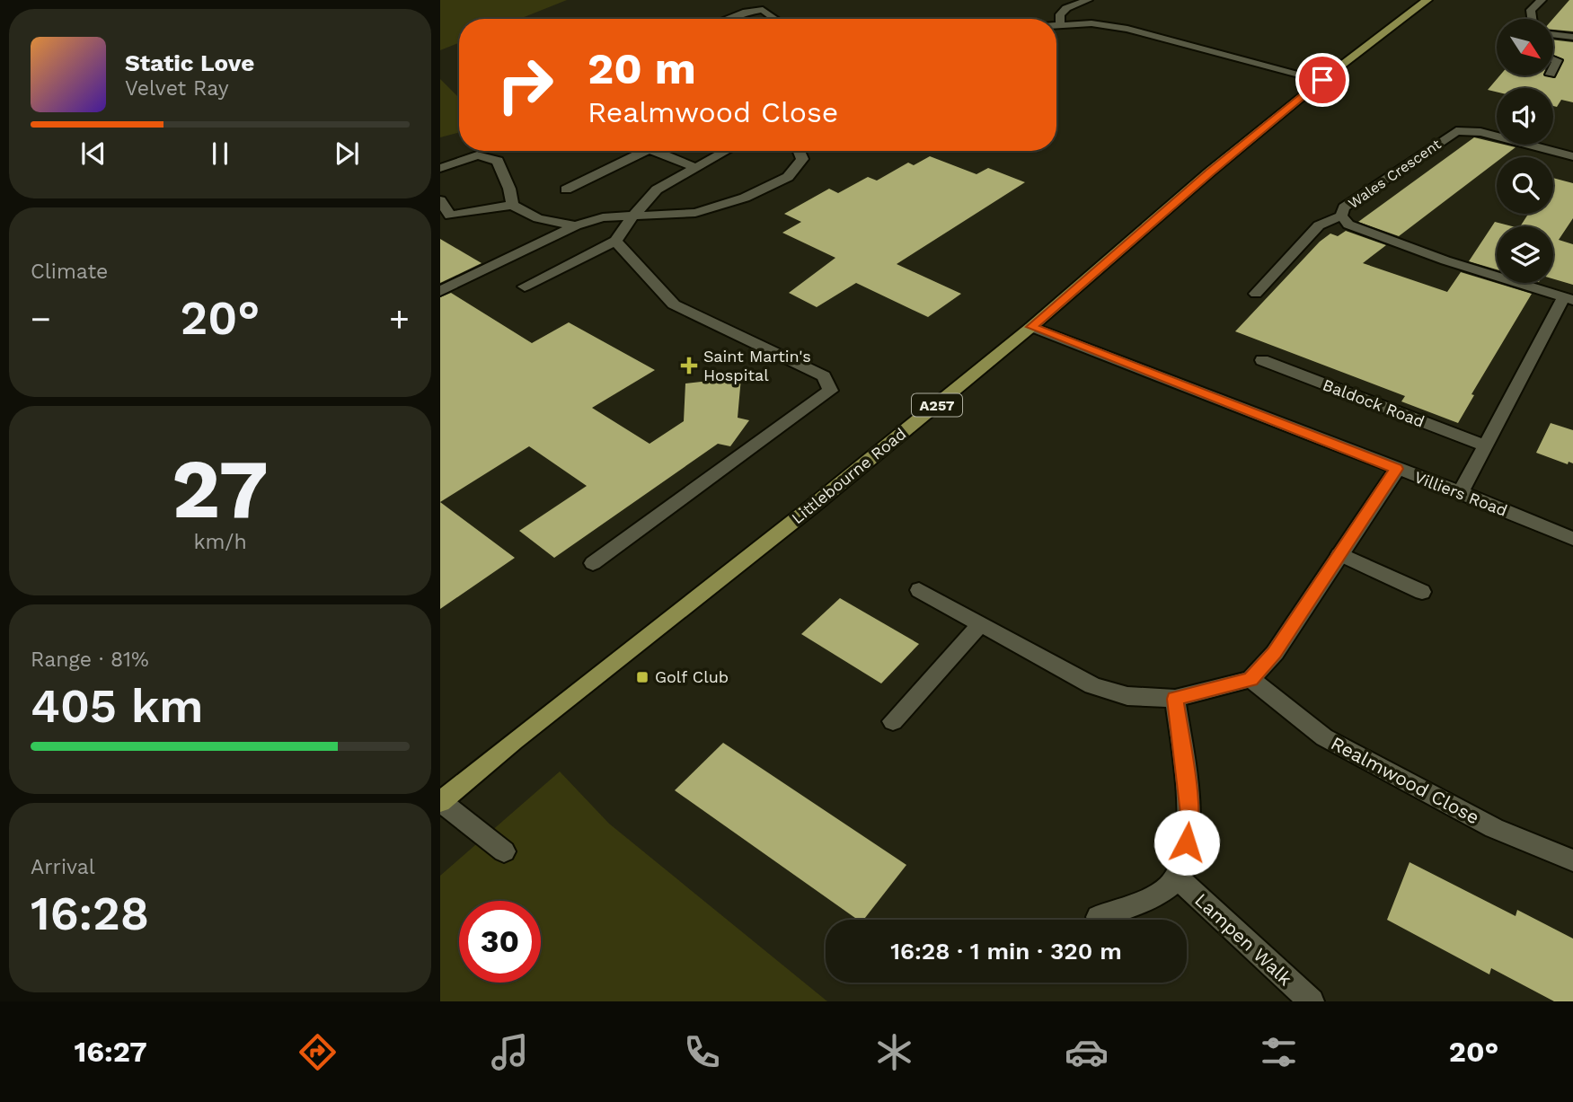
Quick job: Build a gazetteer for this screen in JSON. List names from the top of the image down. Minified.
{"streets":{"main road":["A257","Littlebourne Road"],"street":["Wales Crescent","Baldock Road","Villiers Road","Realmwood Close","Lampen Walk"]},"crossings":[["Littlebourne Road","Villiers Road"]],"places":{"health":["Saint Martin's Hospital"],"transit":["Golf Club"]},"north":"bottom right","page":{"turn":["20 m","Realmwood Close"],"song":["Static Love","Velvet Ray"],"tile":["Climate",["27","km/h"],["Range · 81%","405 km"],["Arrival","16:28"]],"heat":["−","20°","+"],"limit":"30","trip":"16:28 · 1 min · 320 m","tabs":["16:27","20°"]}}
